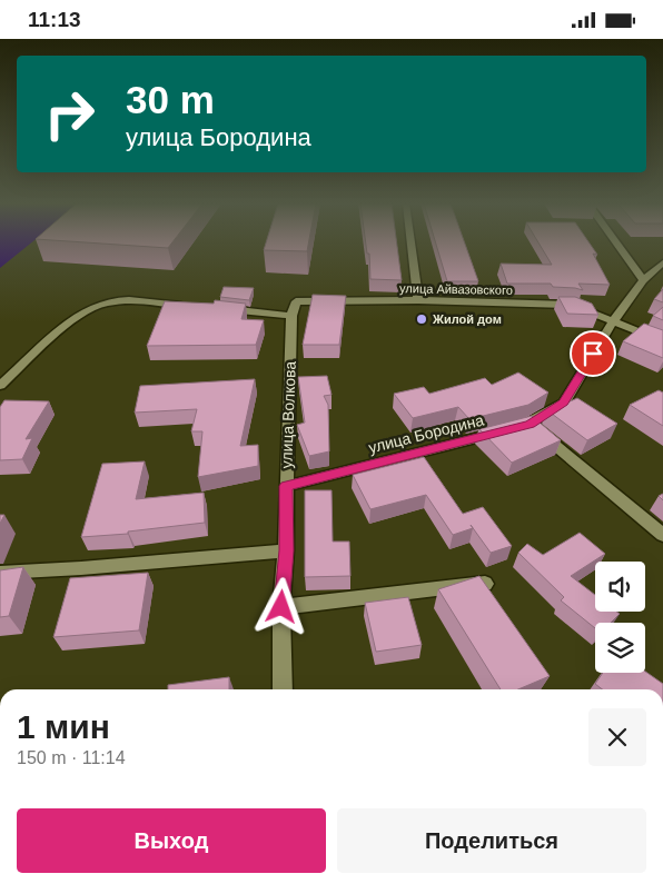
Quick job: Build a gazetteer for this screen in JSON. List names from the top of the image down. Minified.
{"streets":{"street":["улица Айвазовского","улица Волкова","улица Бородина"]},"crossings":[["улица Айвазовского","улица Волкова"],["улица Айвазовского","улица Бородина"],["улица Волкова","улица Бородина"]],"places":["Жилой дом"],"page":{"status":"11:13","turn":["30 m","улица Бородина"],"heading":["1 мин","150 m · 11:14"],"buttons":["Выход","Поделиться"]}}
